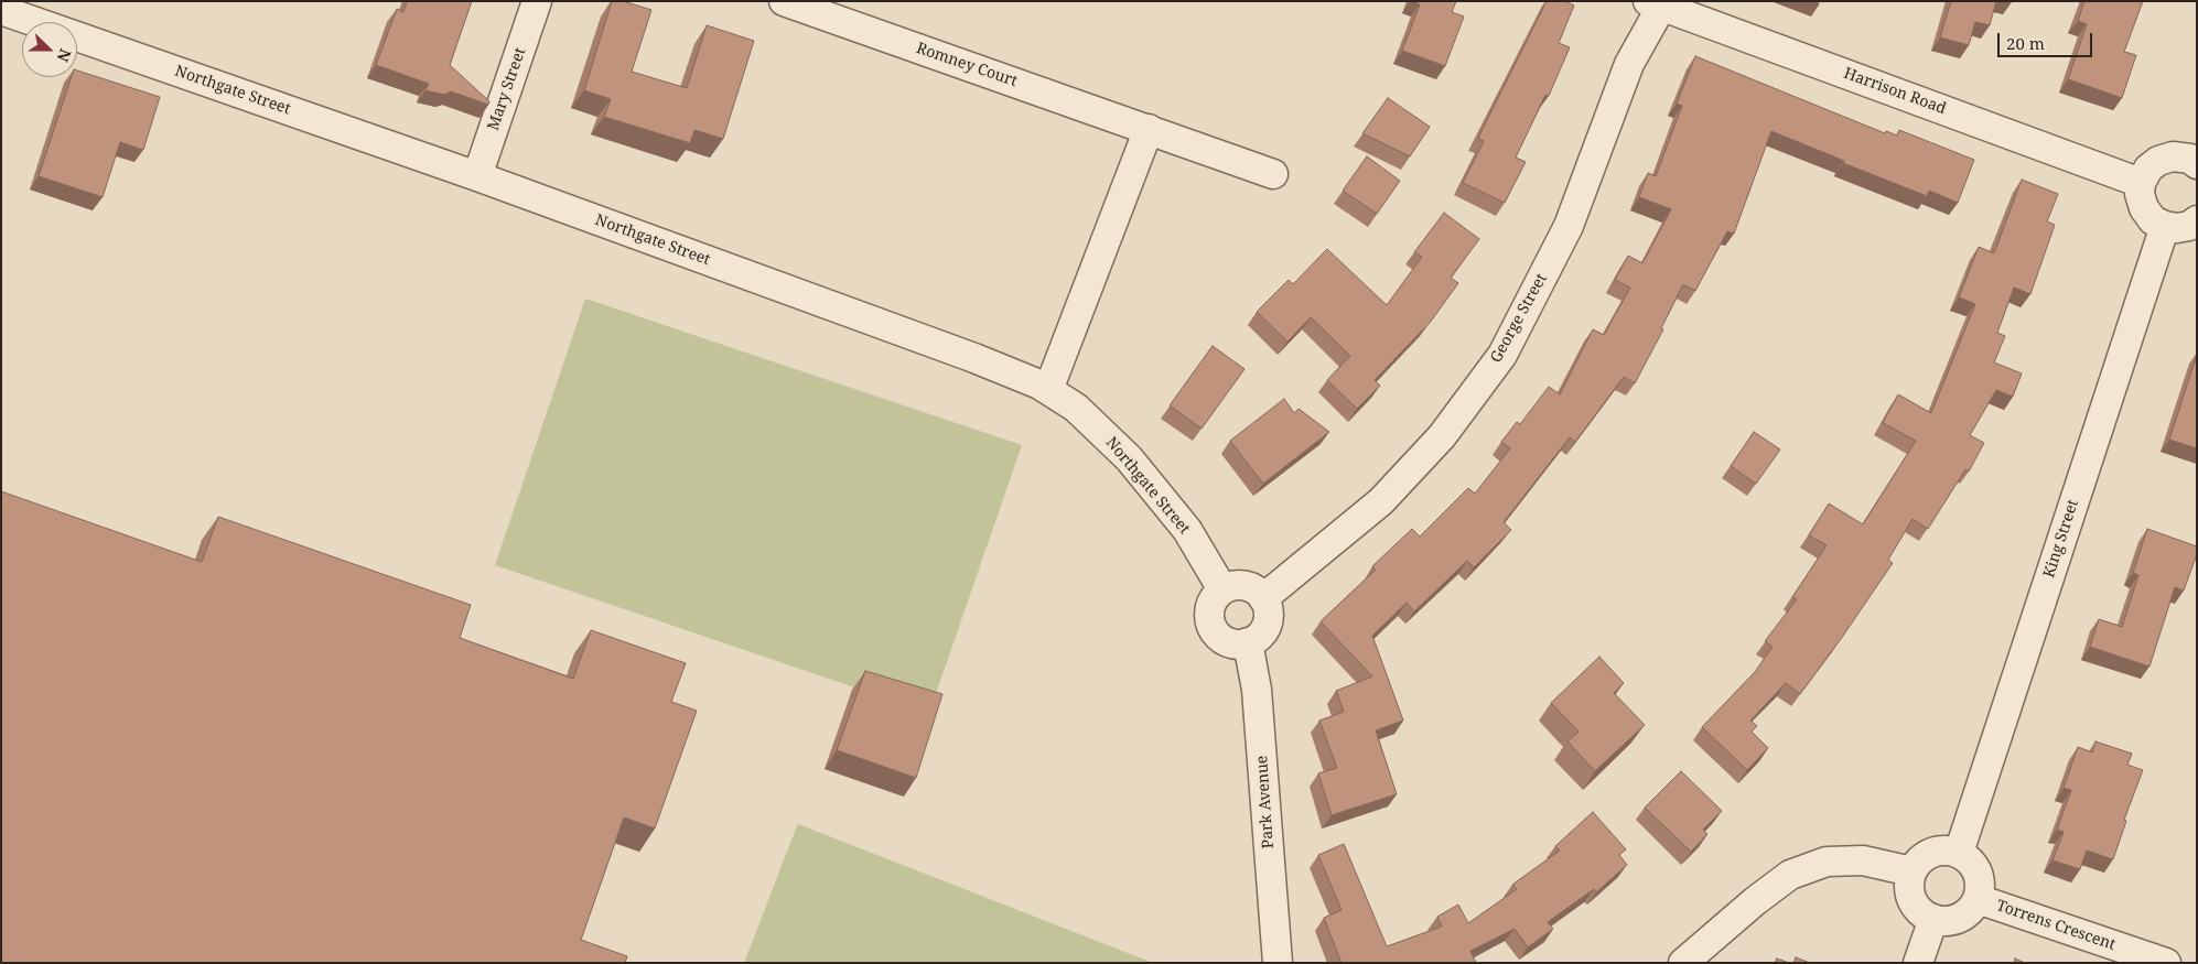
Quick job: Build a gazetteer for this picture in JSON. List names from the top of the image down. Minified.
{"streets":{"street":["Romney Court","Mary Street","Northgate Street","Harrison Road","George Street","King Street","Park Avenue","Torrens Crescent"]},"crossings":[["Mary Street","Northgate Street"],["Northgate Street","George Street"],["Northgate Street","Park Avenue"],["Harrison Road","George Street"],["George Street","Park Avenue"],["King Street","Torrens Crescent"]],"scale_bar":"20 m","north":"right"}
